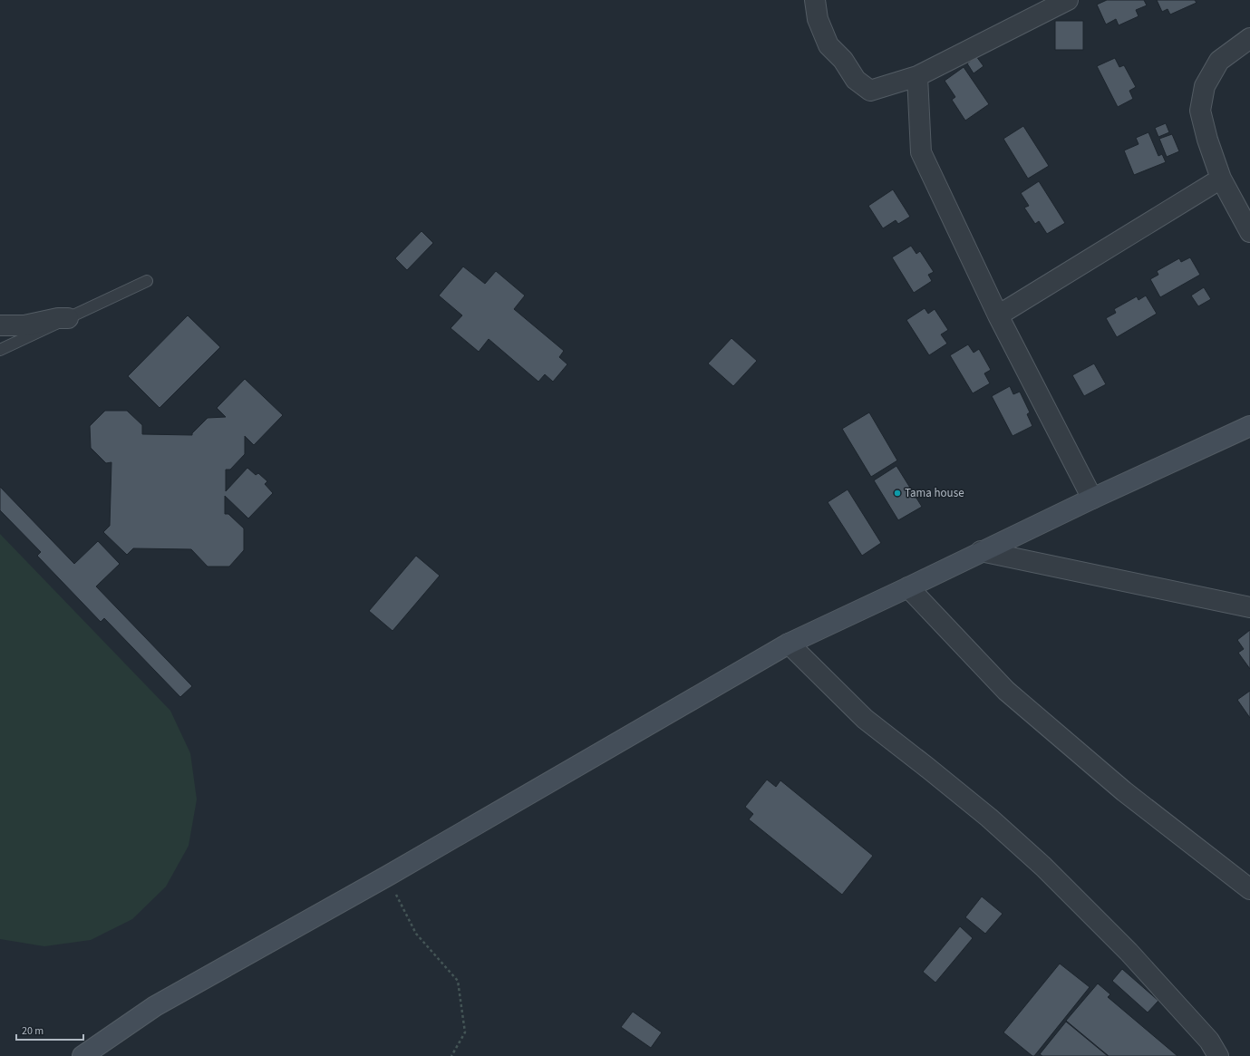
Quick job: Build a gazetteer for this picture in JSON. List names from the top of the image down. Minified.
{"places":["Tama house"],"scale_bar":"20 m"}
